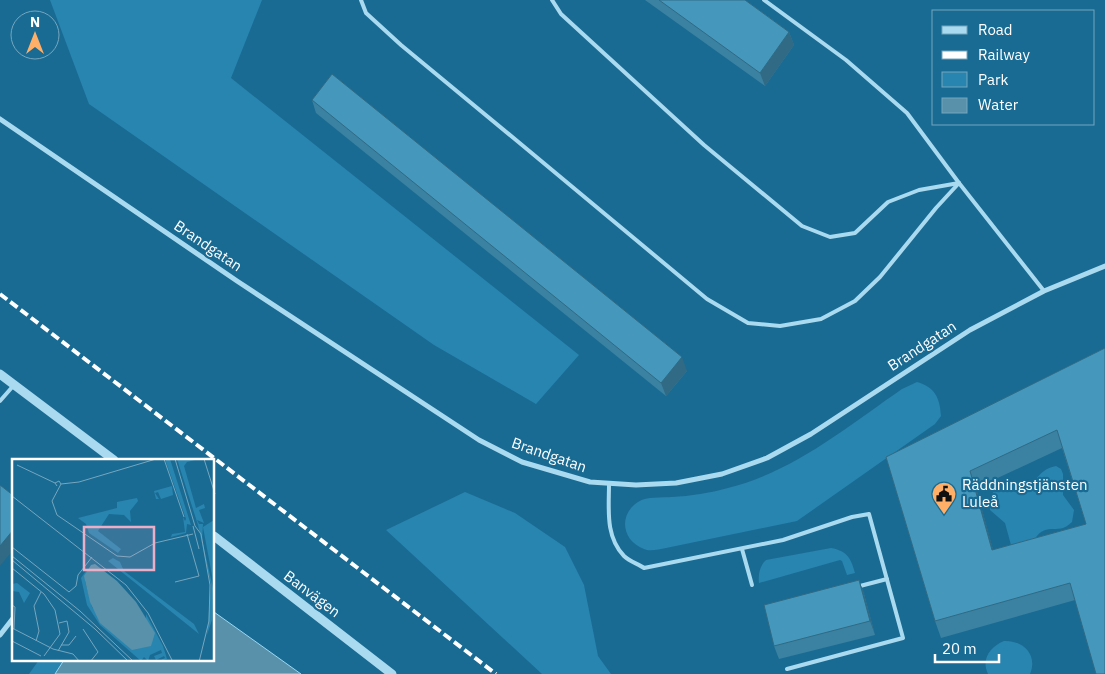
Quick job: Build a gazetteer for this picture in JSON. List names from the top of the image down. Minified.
{"streets":{"street":["Brandgatan","Banvägen"]},"places":{"public building":["Räddningstjänsten Luleå"]},"legend":["Road","Railway","Park","Water"],"scale_bar":"20 m","north":"top"}
